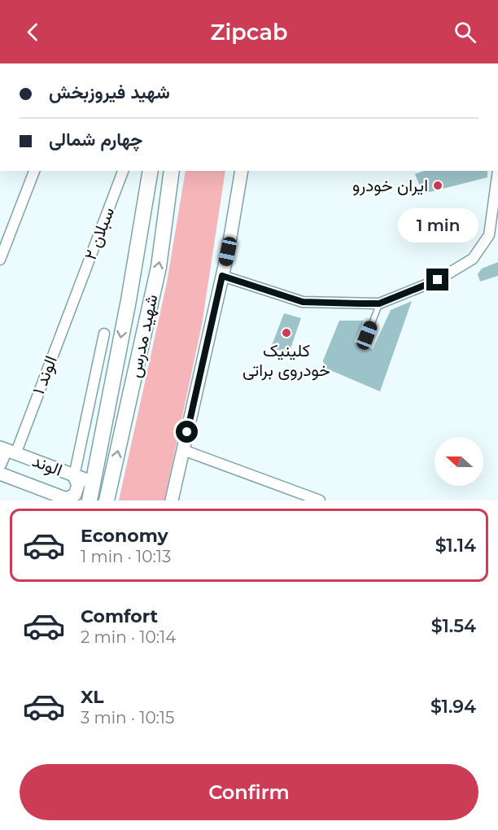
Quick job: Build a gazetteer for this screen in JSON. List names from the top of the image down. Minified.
{"streets":{"main road":["شهید مدرس"],"street":["سبلان ۲","الوند ۱","الوند"]},"crossings":[["سبلان ۲","الوند ۱"],["شهید مدرس","الوند"],["الوند ۱","الوند"]],"places":["ایران خودرو","کلینیک خودروی براتی"],"north":"left","page":{"header":"Zipcab","banner":["شهید فیروزبخش","چهارم شمالی"],"bubble":"1 min","list":[{"name":"Economy","note":"1 min · 10:13","value":"$1.14"},{"name":"Comfort","note":"2 min · 10:14","value":"$1.54"},{"name":"XL","note":"3 min · 10:15","value":"$1.94"}],"buttons":"Confirm"}}
